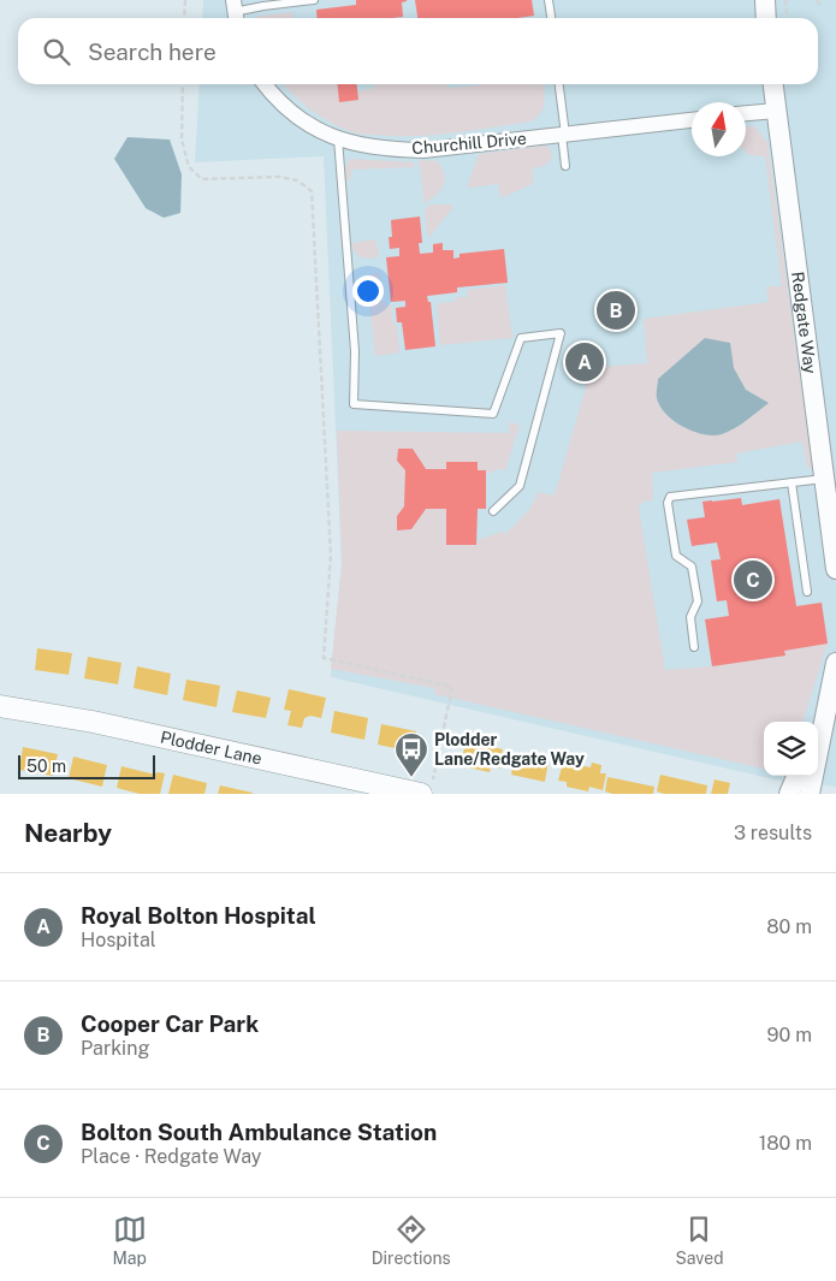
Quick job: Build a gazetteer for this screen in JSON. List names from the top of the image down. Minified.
{"streets":{"main road":["Plodder Lane"],"street":["Churchill Drive","Redgate Way"]},"places":{"bus stop":["Plodder Lane/Redgate Way"]},"scale_bar":"50 m","north":"top","page":{"search":"Search here","pins":["B","A","C"],"scale":"50 m","heading":["Nearby","3 results"],"list":[{"mark":"A","name":"Royal Bolton Hospital","note":"Hospital","value":"80 m"},{"mark":"B","name":"Cooper Car Park","note":"Parking","value":"90 m"},{"mark":"C","name":"Bolton South Ambulance Station","note":"Place · Redgate Way","value":"180 m"}],"nav":["Map","Directions","Saved"]}}
